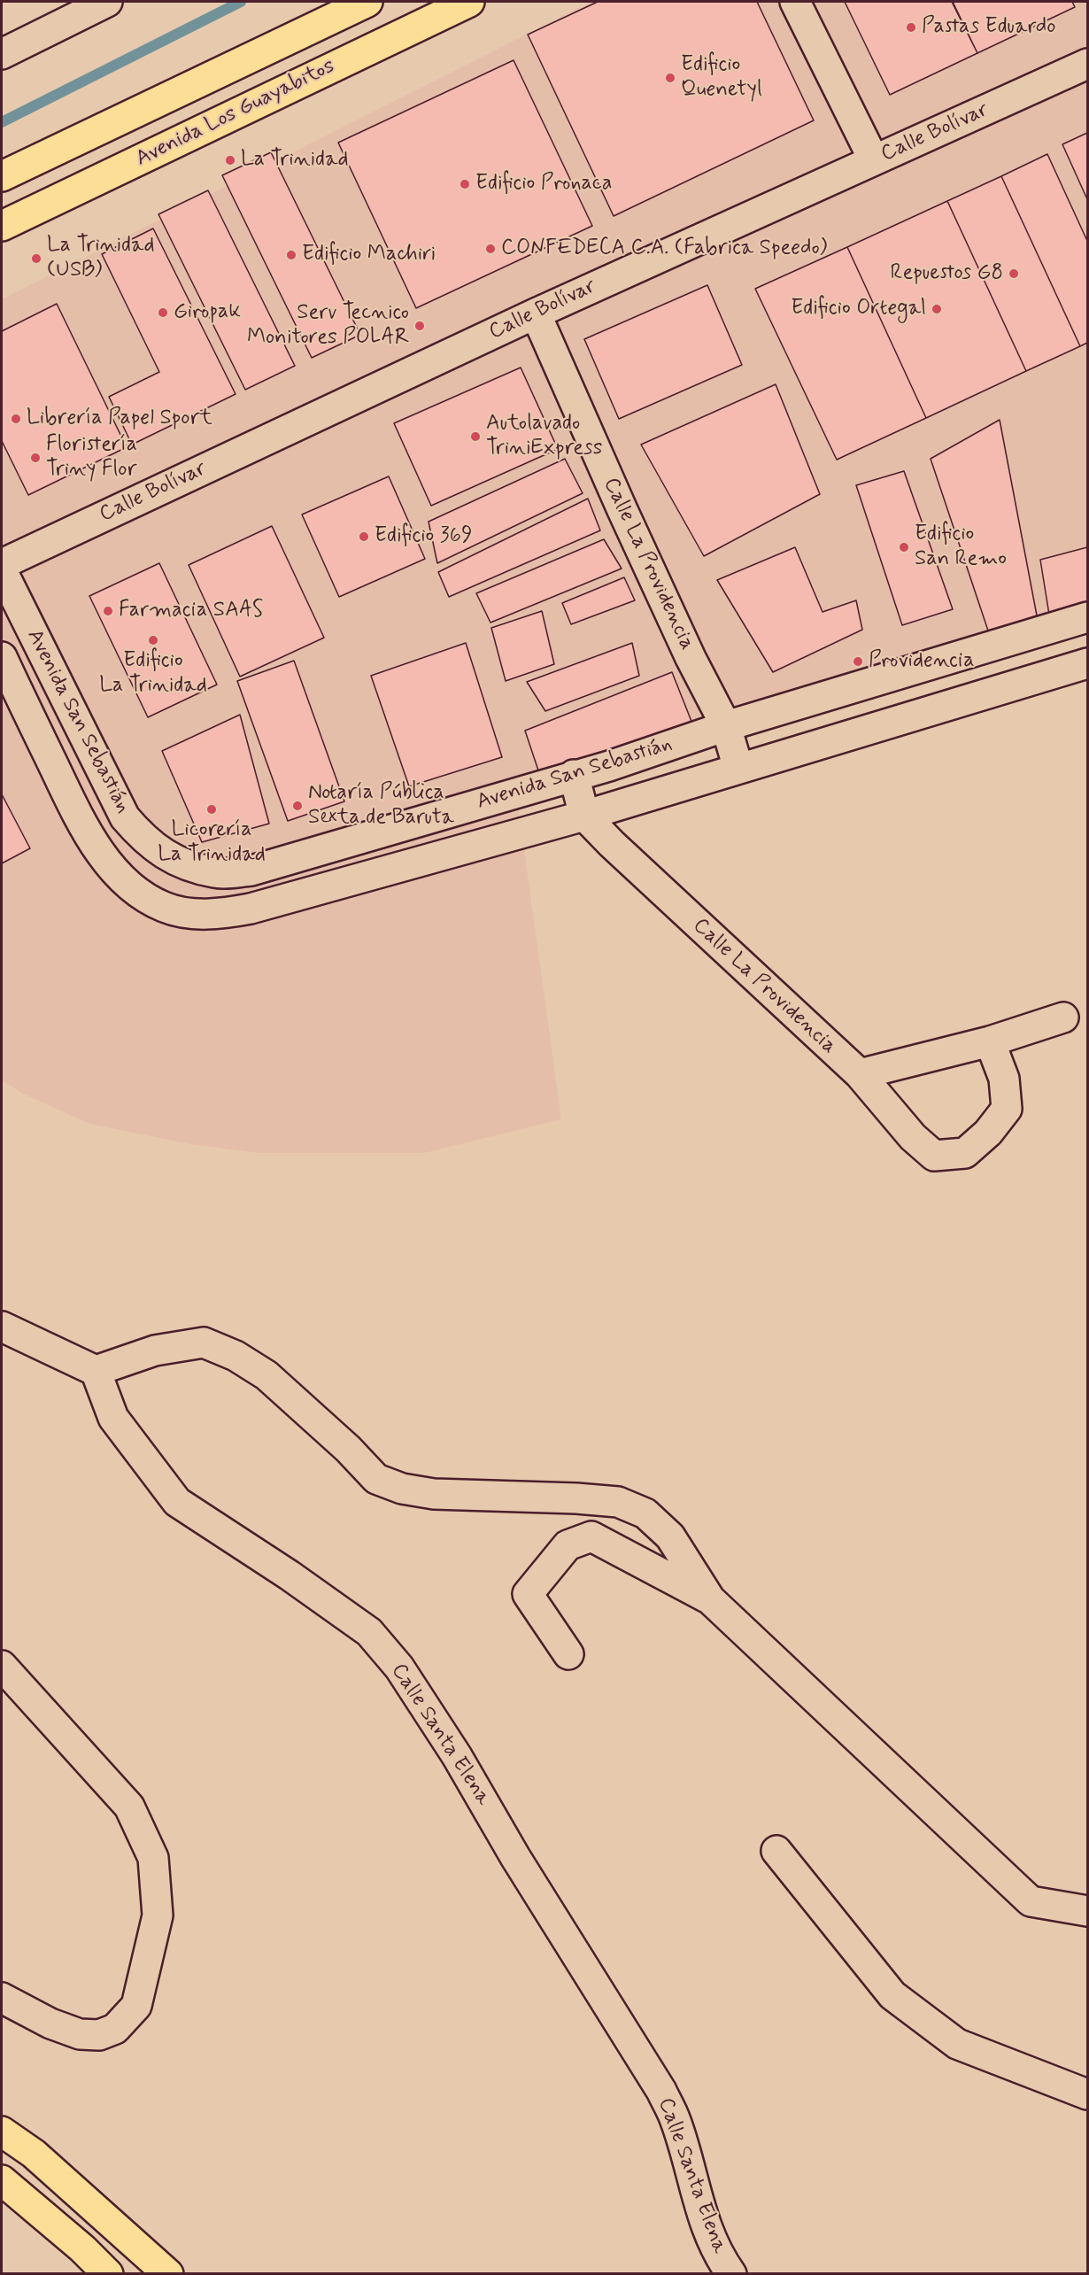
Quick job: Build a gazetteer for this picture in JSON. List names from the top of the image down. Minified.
{"streets":{"main road":["Avenida Los Guayabitos"],"street":["Calle Bolívar","Calle La Providencia","Avenida San Sebastián","Calle Santa Elena"]},"crossings":[["Calle Bolívar","Calle La Providencia"],["Calle La Providencia","Avenida San Sebastián"]],"places":["Pastas Eduardo","Edificio Quenetyl","La Trinidad","Edificio Pronaca","CONFEDECA C.A. (Fabrica Speedo)","Edificio Machiri","La Trinidad (USB)","Repuestos G8","Edificio Ortegal","Giropak","Serv Tecnico Monitores POLAR","Librería Papel Sport","Autolavado TriniExpress","Floristería Triny Flor","Edificio 369","Edificio San Remo","Farmacia SAAS","Edificio La Trinidad","Providencia","Notaría Pública Sexta de Baruta","Licorería La Trinidad"]}
